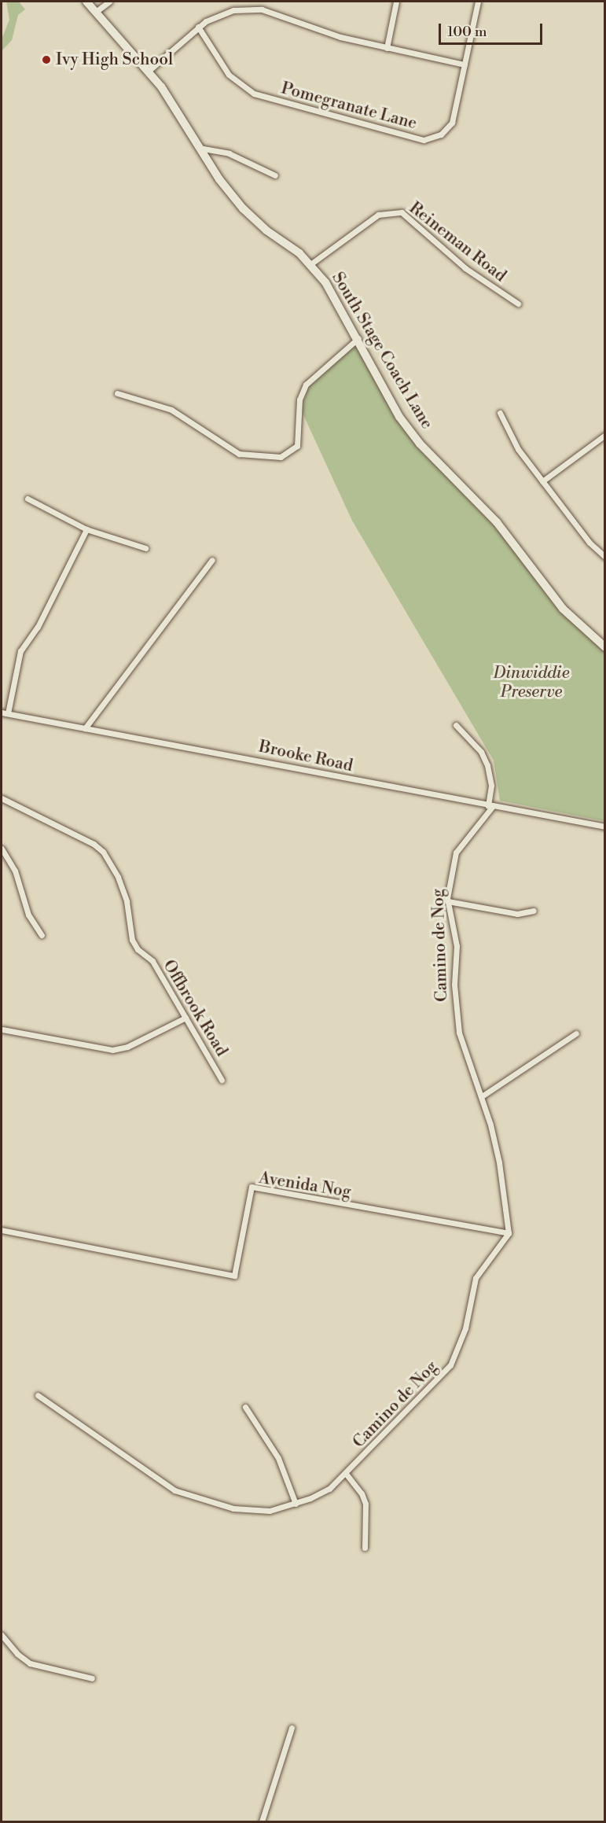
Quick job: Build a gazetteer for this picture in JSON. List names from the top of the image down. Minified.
{"streets":{"main road":["South Stage Coach Lane"],"street":["Pomegranate Lane","Reineman Road","Brooke Road","Camino de Nog","Offbrook Road","Avenida Nog"]},"crossings":[["Reineman Road","South Stage Coach Lane"],["Brooke Road","Camino de Nog"],["Camino de Nog","Avenida Nog"]],"parks":["Dinwiddie Preserve"],"places":["Ivy High School"],"scale_bar":"100 m"}
